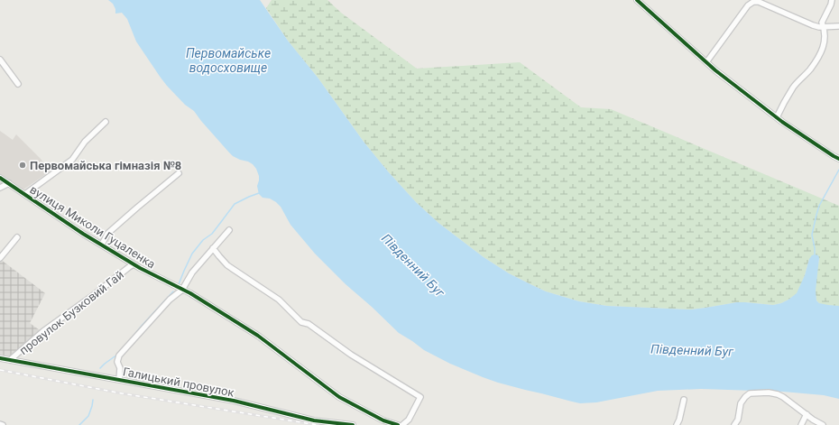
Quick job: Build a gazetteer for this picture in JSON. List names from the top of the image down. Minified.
{"streets":{"street":["вулиця Миколи Гуцаленка","провулок Бузковий Гай","Галицький провулок"]},"crossings":[["вулиця Миколи Гуцаленка","провулок Бузковий Гай"],["провулок Бузковий Гай","Галицький провулок"]],"water":["Первомайське водосховище","Південний Буг"],"places":["Первомайська гімназія №8"]}
